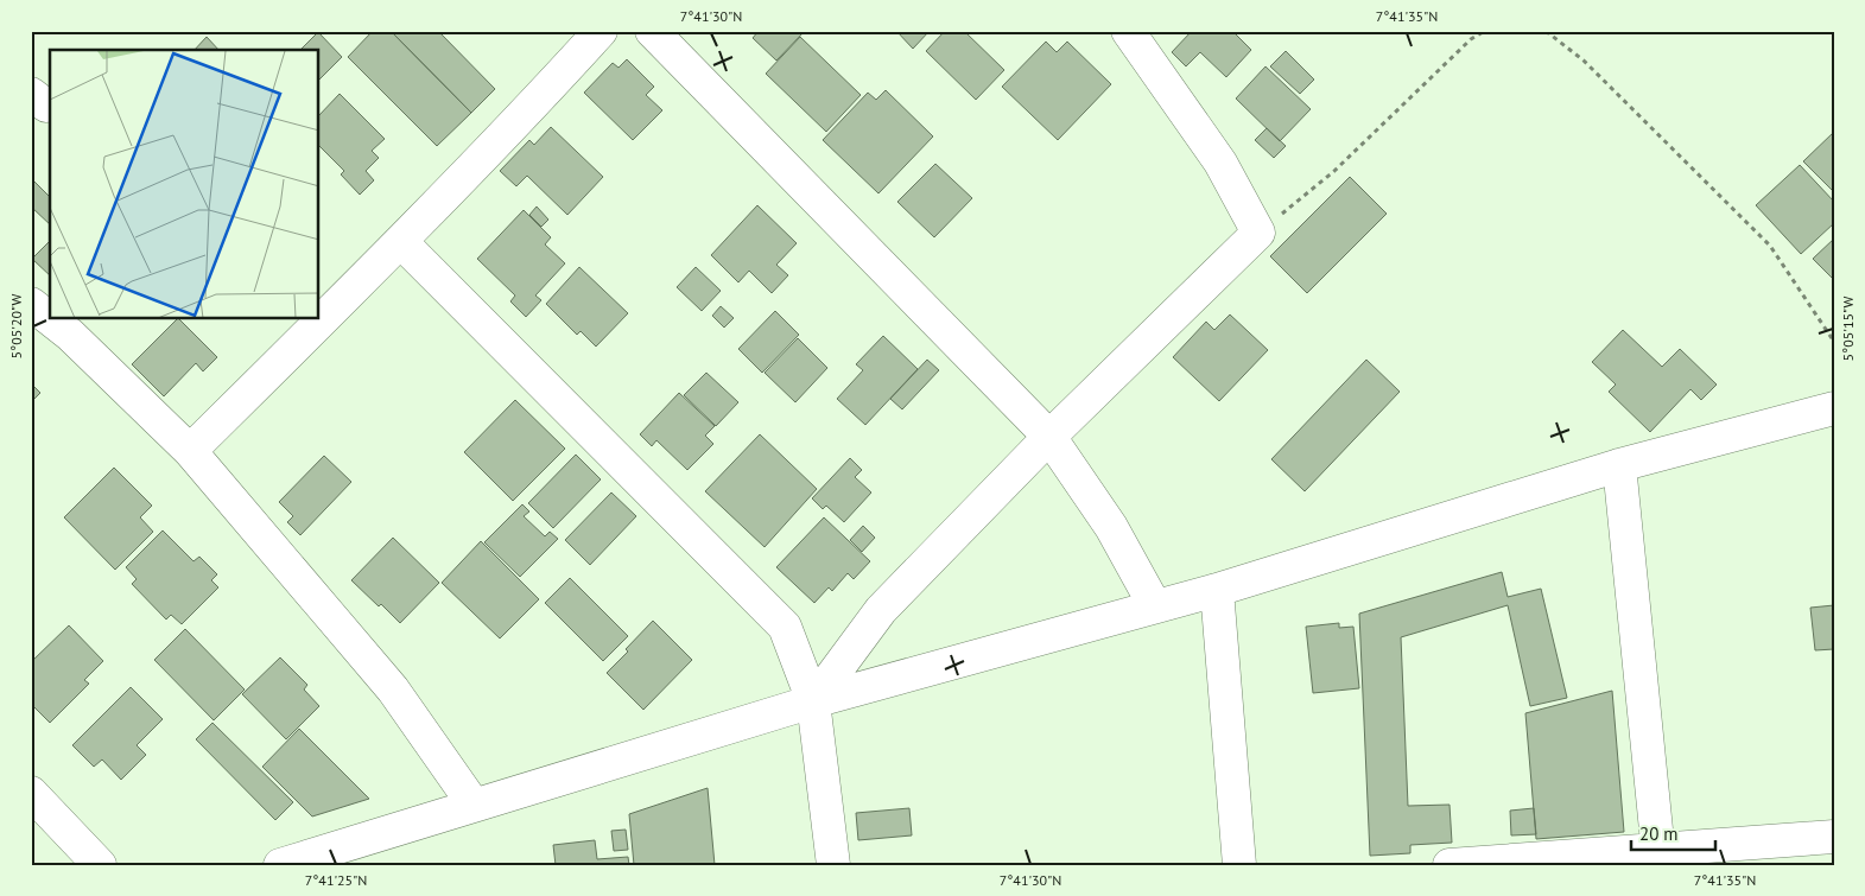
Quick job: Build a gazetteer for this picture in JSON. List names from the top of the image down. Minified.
{"scale_bar":"20 m","coordinates":["7°41'30\"N","7°41'35\"N","5°05'20\"W","5°05'15\"W","7°41'25\"N"]}
